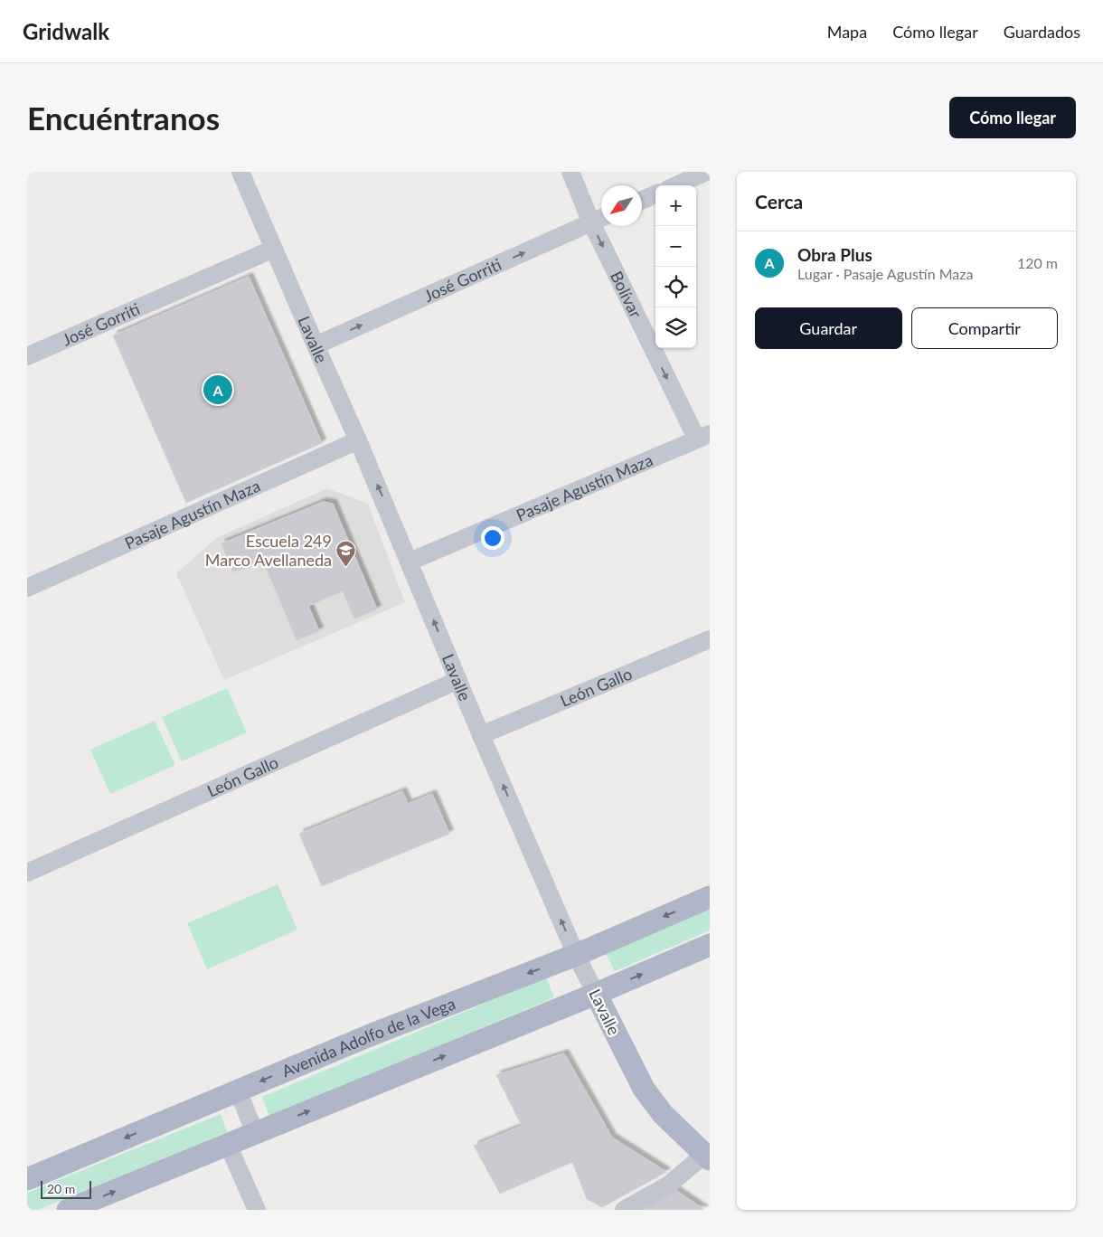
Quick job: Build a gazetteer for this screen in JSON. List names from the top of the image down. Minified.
{"streets":{"main road":["Lavalle","Avenida Adolfo de la Vega"],"street":["José Gorriti","Bolívar","Pasaje Agustín Maza","León Gallo"]},"crossings":[["José Gorriti","Bolívar"],["José Gorriti","Lavalle"],["Bolívar","Pasaje Agustín Maza"],["Lavalle","Pasaje Agustín Maza"],["Lavalle","León Gallo"],["Lavalle","Avenida Adolfo de la Vega"]],"one_way":["José Gorriti","Bolívar","Lavalle"],"places":{"school or university":["Escuela 249 Marco Avellaneda"]},"scale_bar":"20 m","north":"bottom left","page":{"header":"Gridwalk","nav":["Mapa","Cómo llegar","Guardados"],"buttons":["Cómo llegar",["Guardar","Compartir"]],"title":"Encuéntranos","heading":"Cerca","map_buttons":["+","−"],"list":[{"mark":"A","name":"Obra Plus","note":"Lugar · Pasaje Agustín Maza","value":"120 m"}],"pins":"A","scale":"20 m"}}
